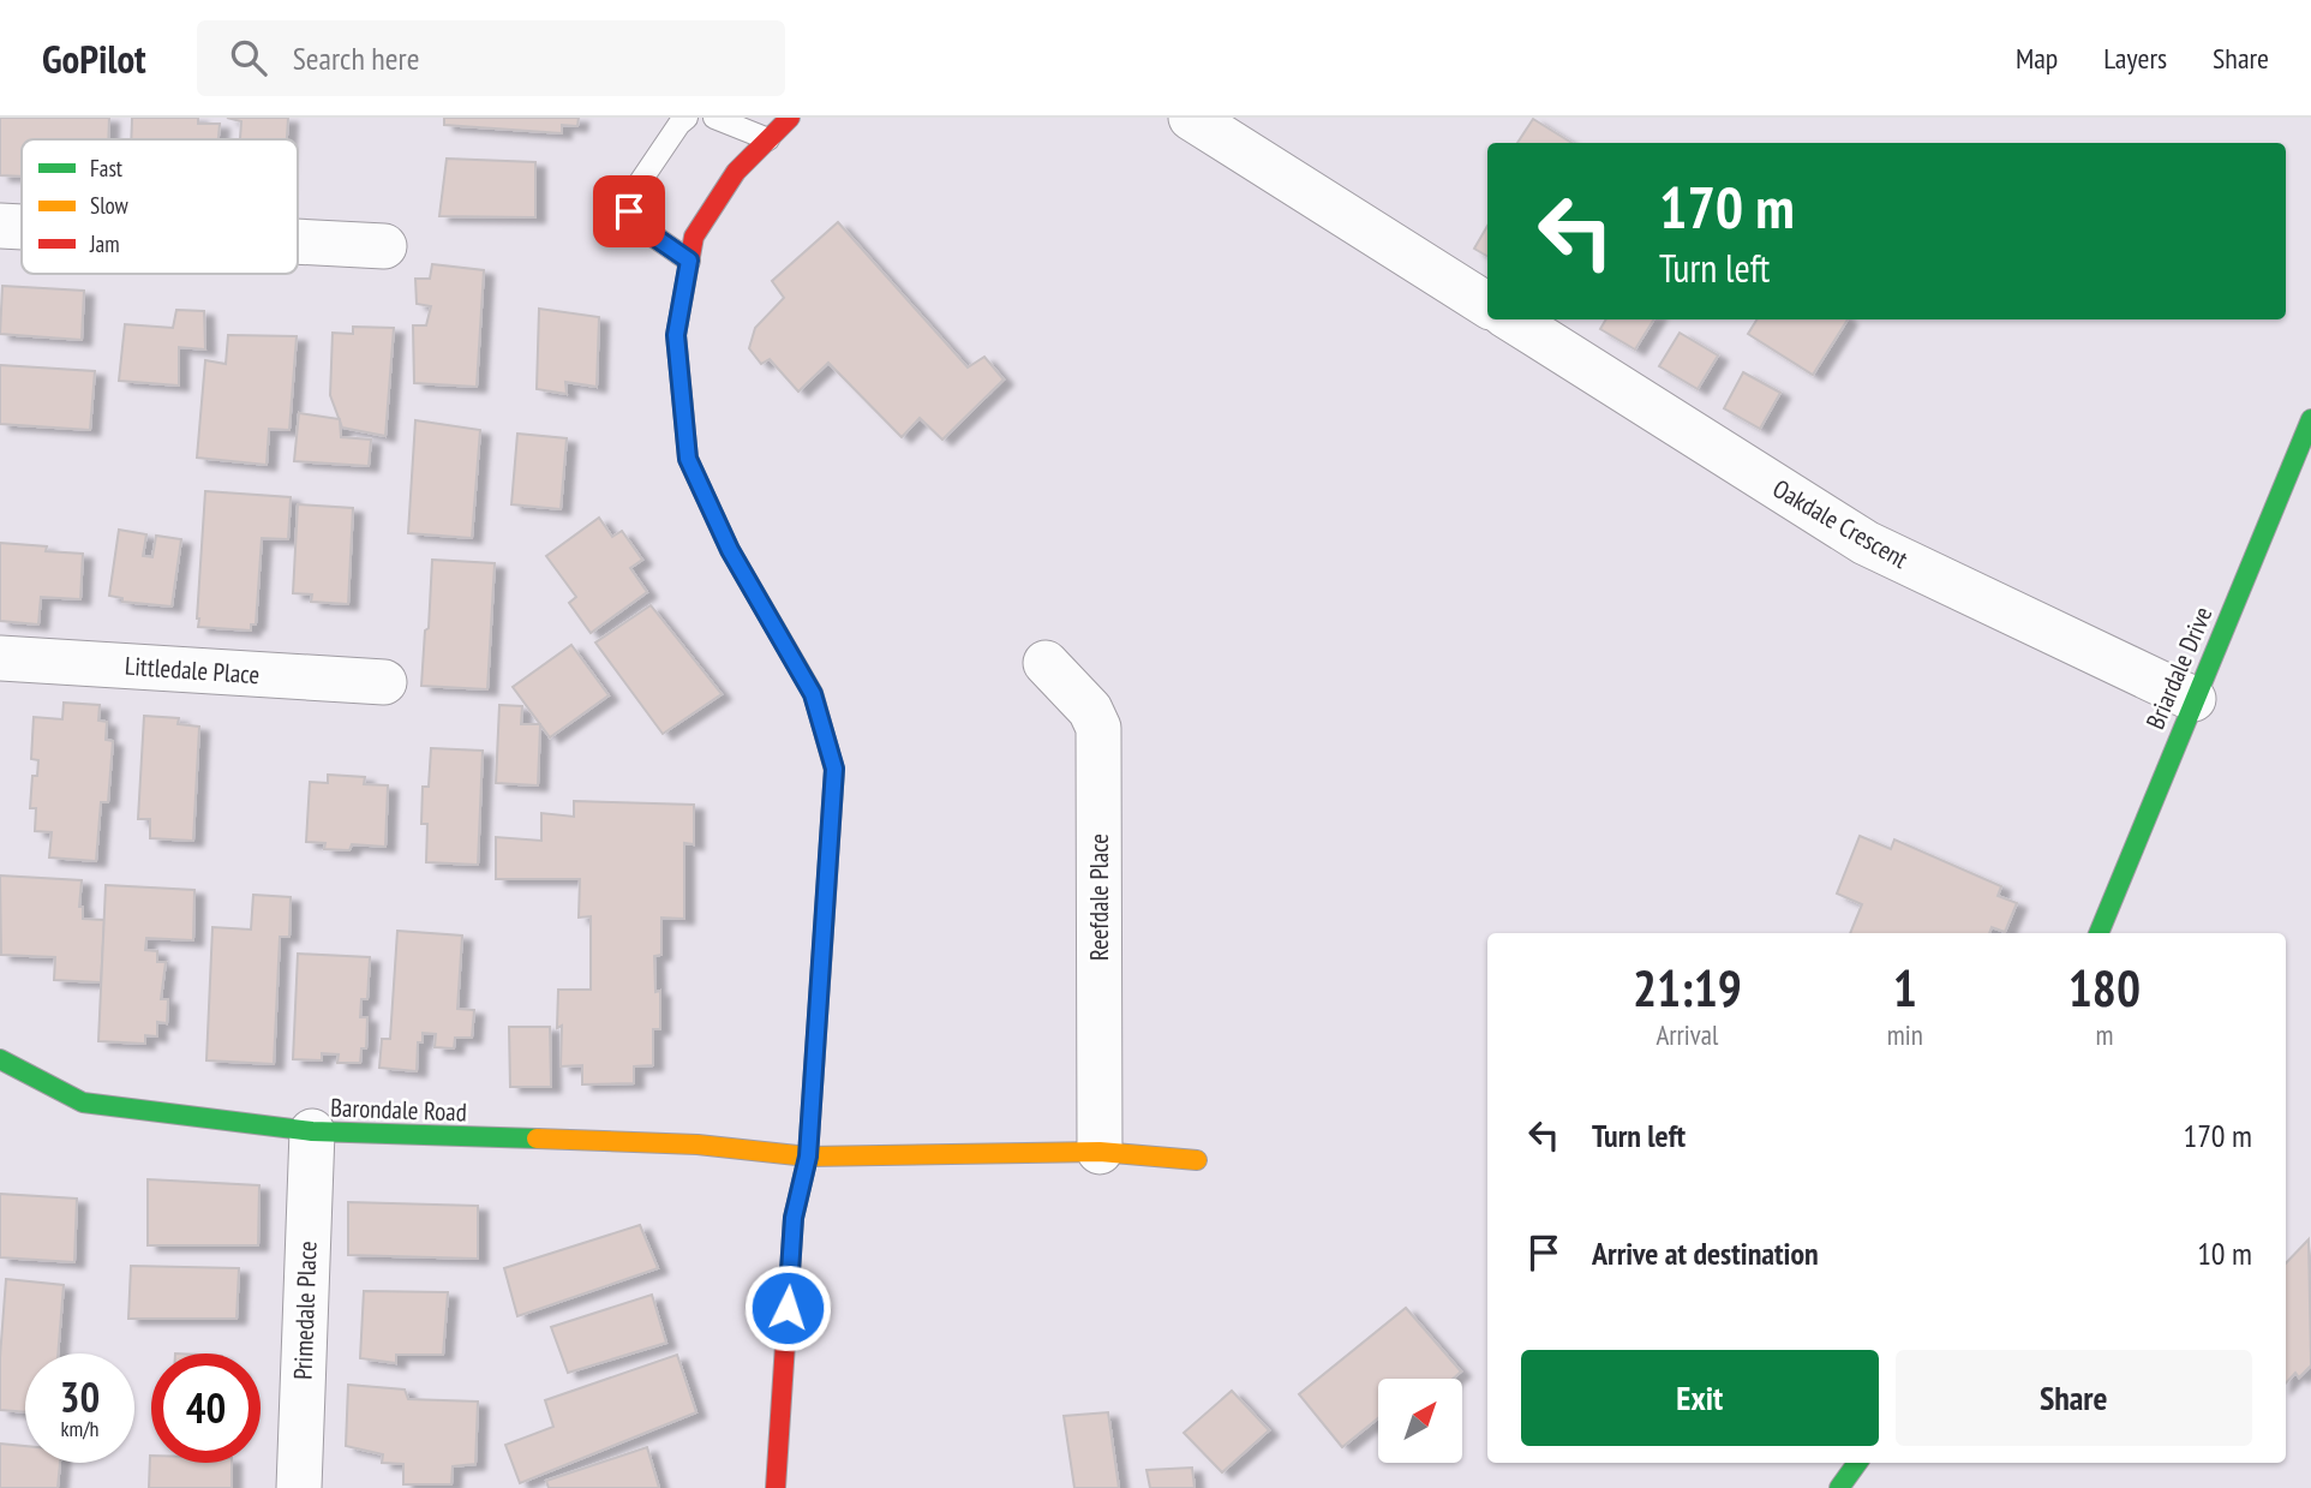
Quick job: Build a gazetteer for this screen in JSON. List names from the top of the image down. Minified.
{"streets":{"street":["Oakdale Crescent","Briardale Drive","Littledale Place","Reefdale Place","Barondale Road","Primedale Place"]},"crossings":[["Oakdale Crescent","Briardale Drive"],["Barondale Road","Primedale Place"]],"legend":["Fast","Slow","Jam"],"north":"top right","page":{"header":"GoPilot","search":"Search here","nav":["Map","Layers","Share"],"turn":["170 m","Turn left"],"eta":["21:19","Arrival","1","min","180","m"],"list":[{"name":"Turn left","value":"170 m"},{"name":"Arrive at destination","value":"10 m"}],"buttons":["Exit","Share"],"speed":"30 km/h","limit":"40"}}
